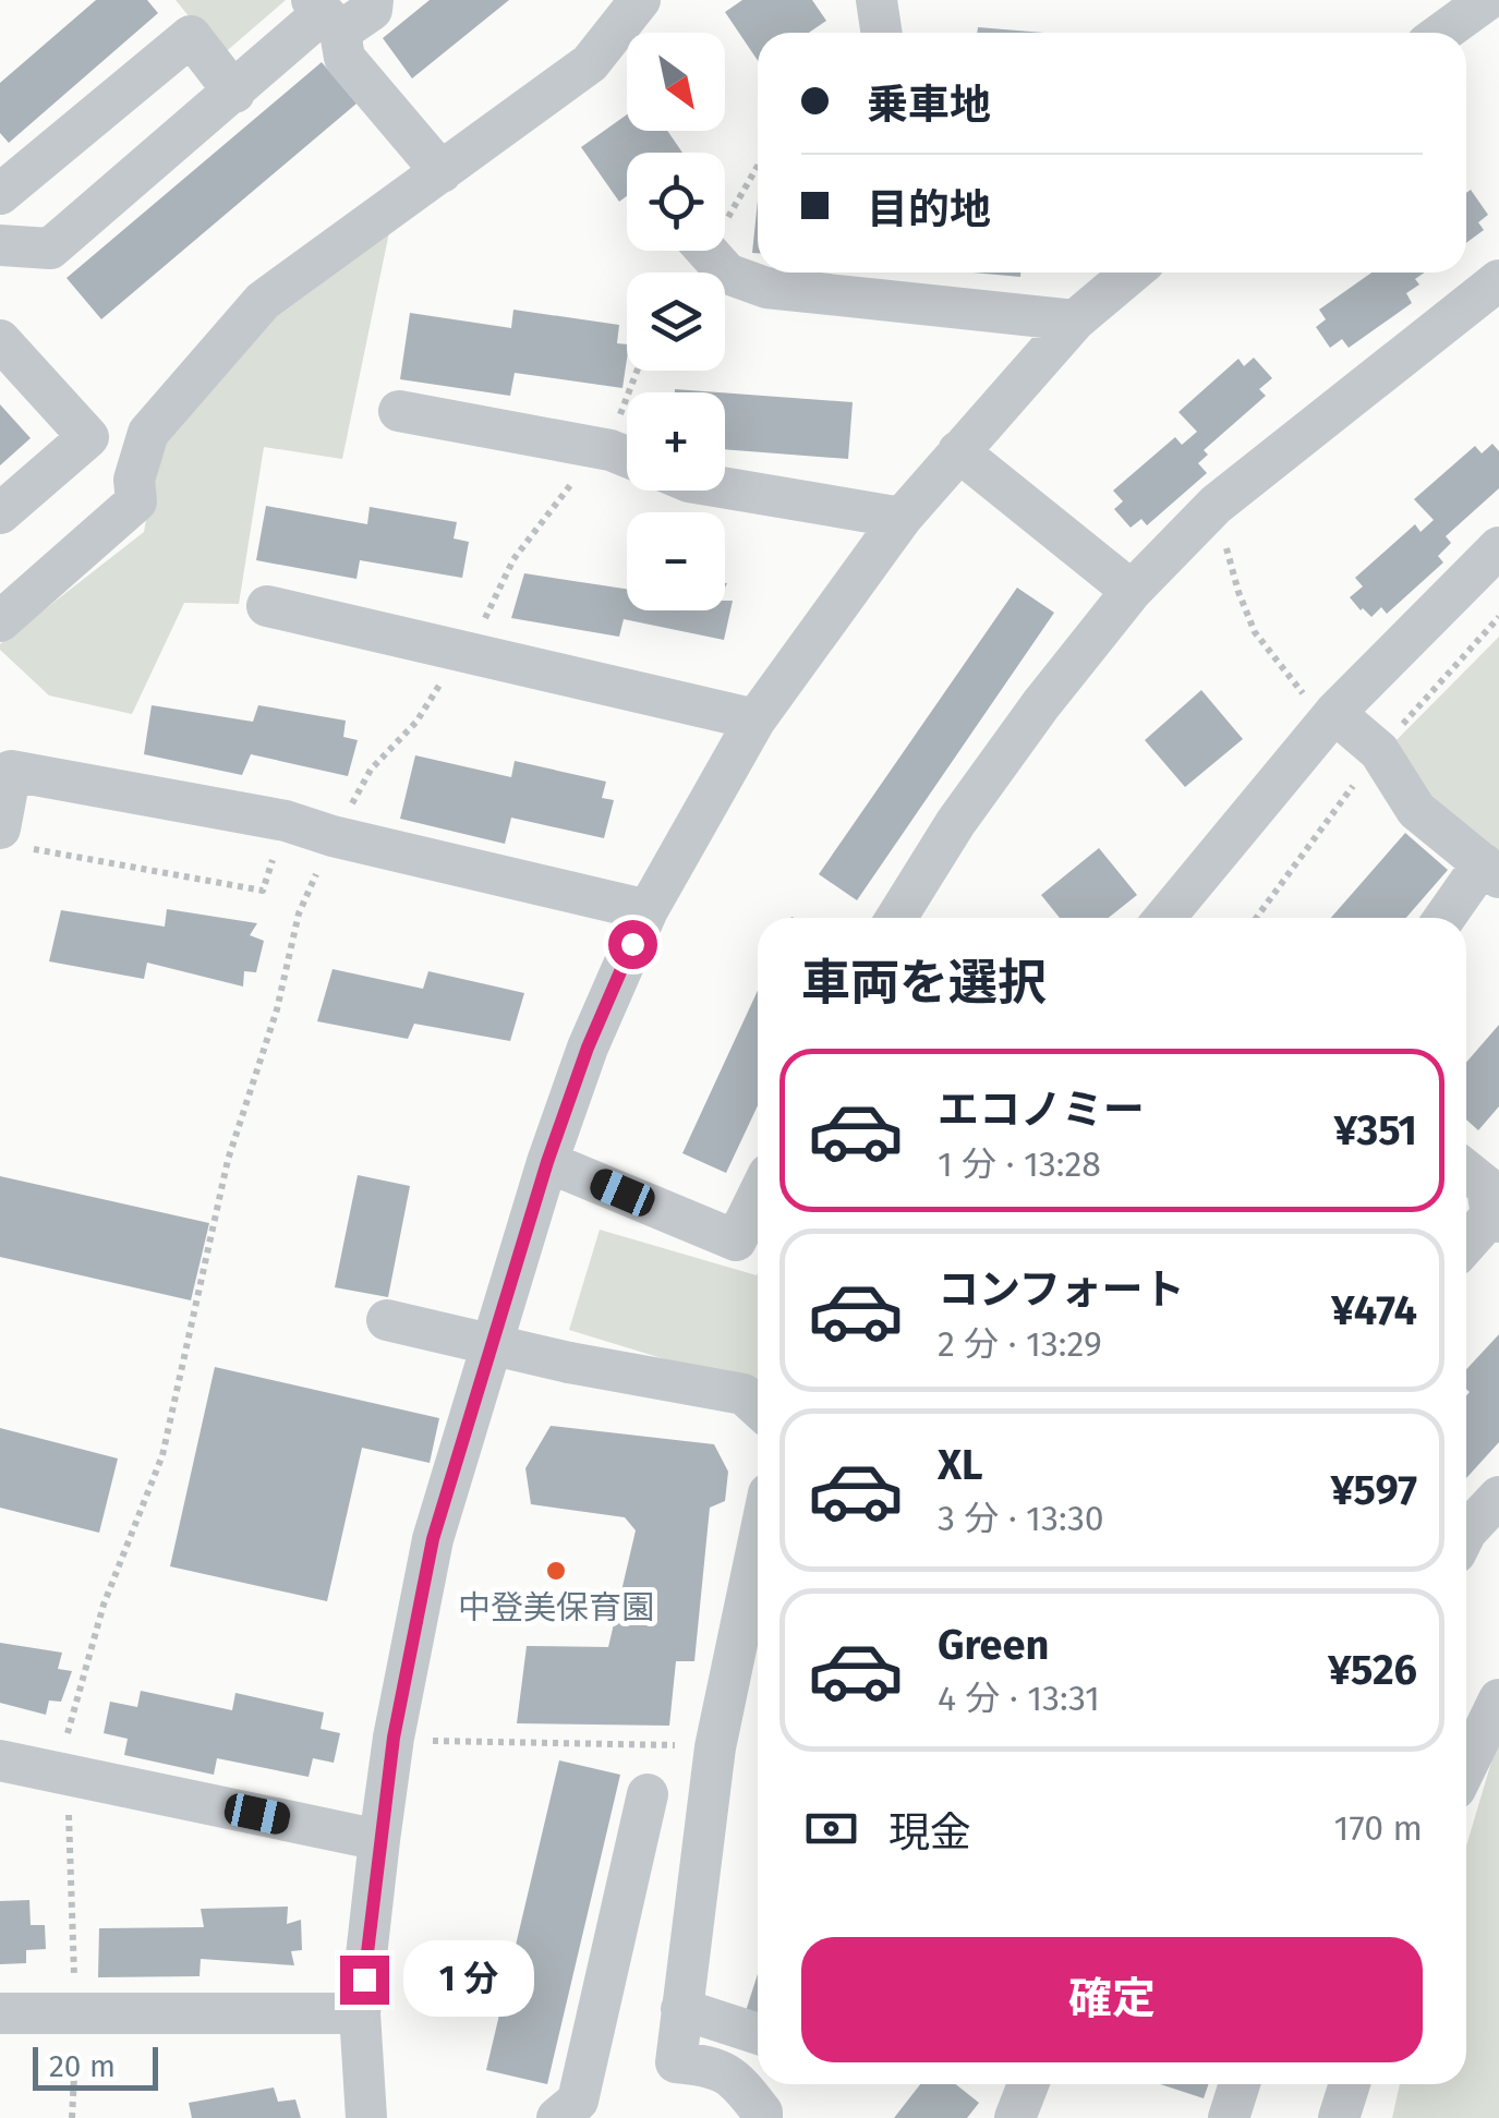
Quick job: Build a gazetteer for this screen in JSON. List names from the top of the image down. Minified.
{"places":["中登美保育園"],"scale_bar":"20 m","north":"bottom right","page":{"map_buttons":["+","−"],"banner":["乗車地","目的地"],"heading":"車両を選択","list":[{"name":"エコノミー","note":"1 分 · 13:28","value":"¥351"},{"name":"コンフォート","note":"2 分 · 13:29","value":"¥474"},{"name":"XL","note":"3 分 · 13:30","value":"¥597"},{"name":"Green","note":"4 分 · 13:31","value":"¥526"}],"pay":["現金","170 m"],"buttons":"確定","bubble":"1 分","scale":"20 m"}}
